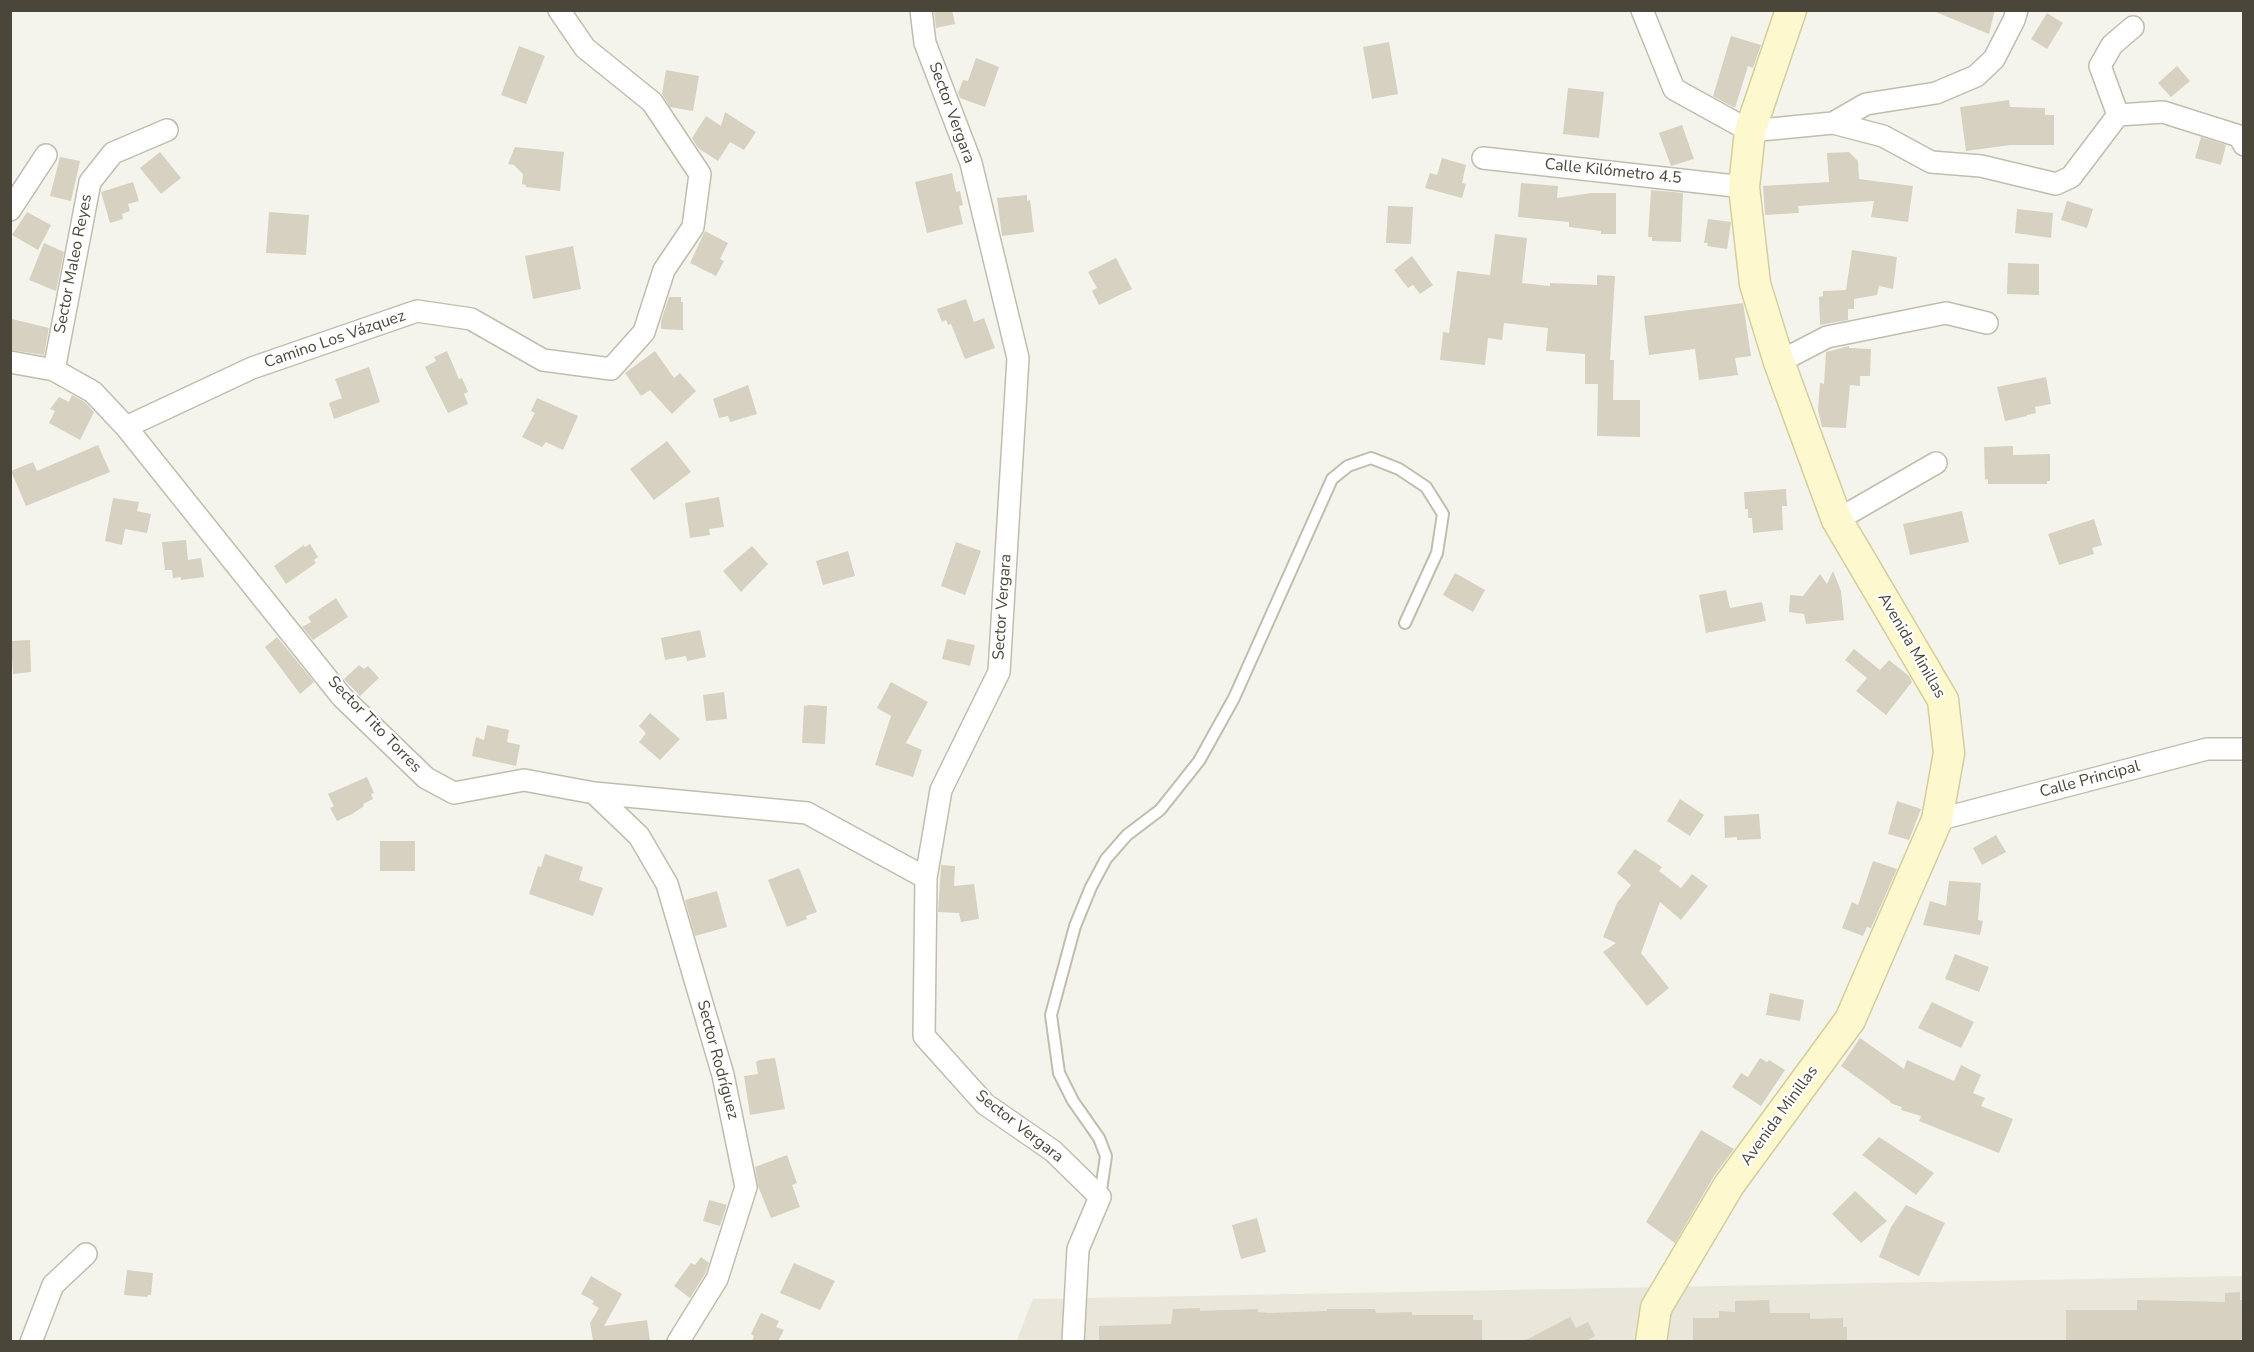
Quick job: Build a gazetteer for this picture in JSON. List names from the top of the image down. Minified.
{"streets":{"street":["Sector Vergara","Calle Kilómetro 4.5","Sector Maleo Reyes","Camino Los Vázquez","Avenida Minillas","Sector Tito Torres","Calle Principal","Sector Rodríguez"]},"crossings":[["Sector Vergara","Sector Tito Torres"],["Calle Kilómetro 4.5","Avenida Minillas"],["Sector Maleo Reyes","Sector Tito Torres"],["Camino Los Vázquez","Sector Tito Torres"],["Avenida Minillas","Calle Principal"],["Sector Tito Torres","Sector Rodríguez"]]}
